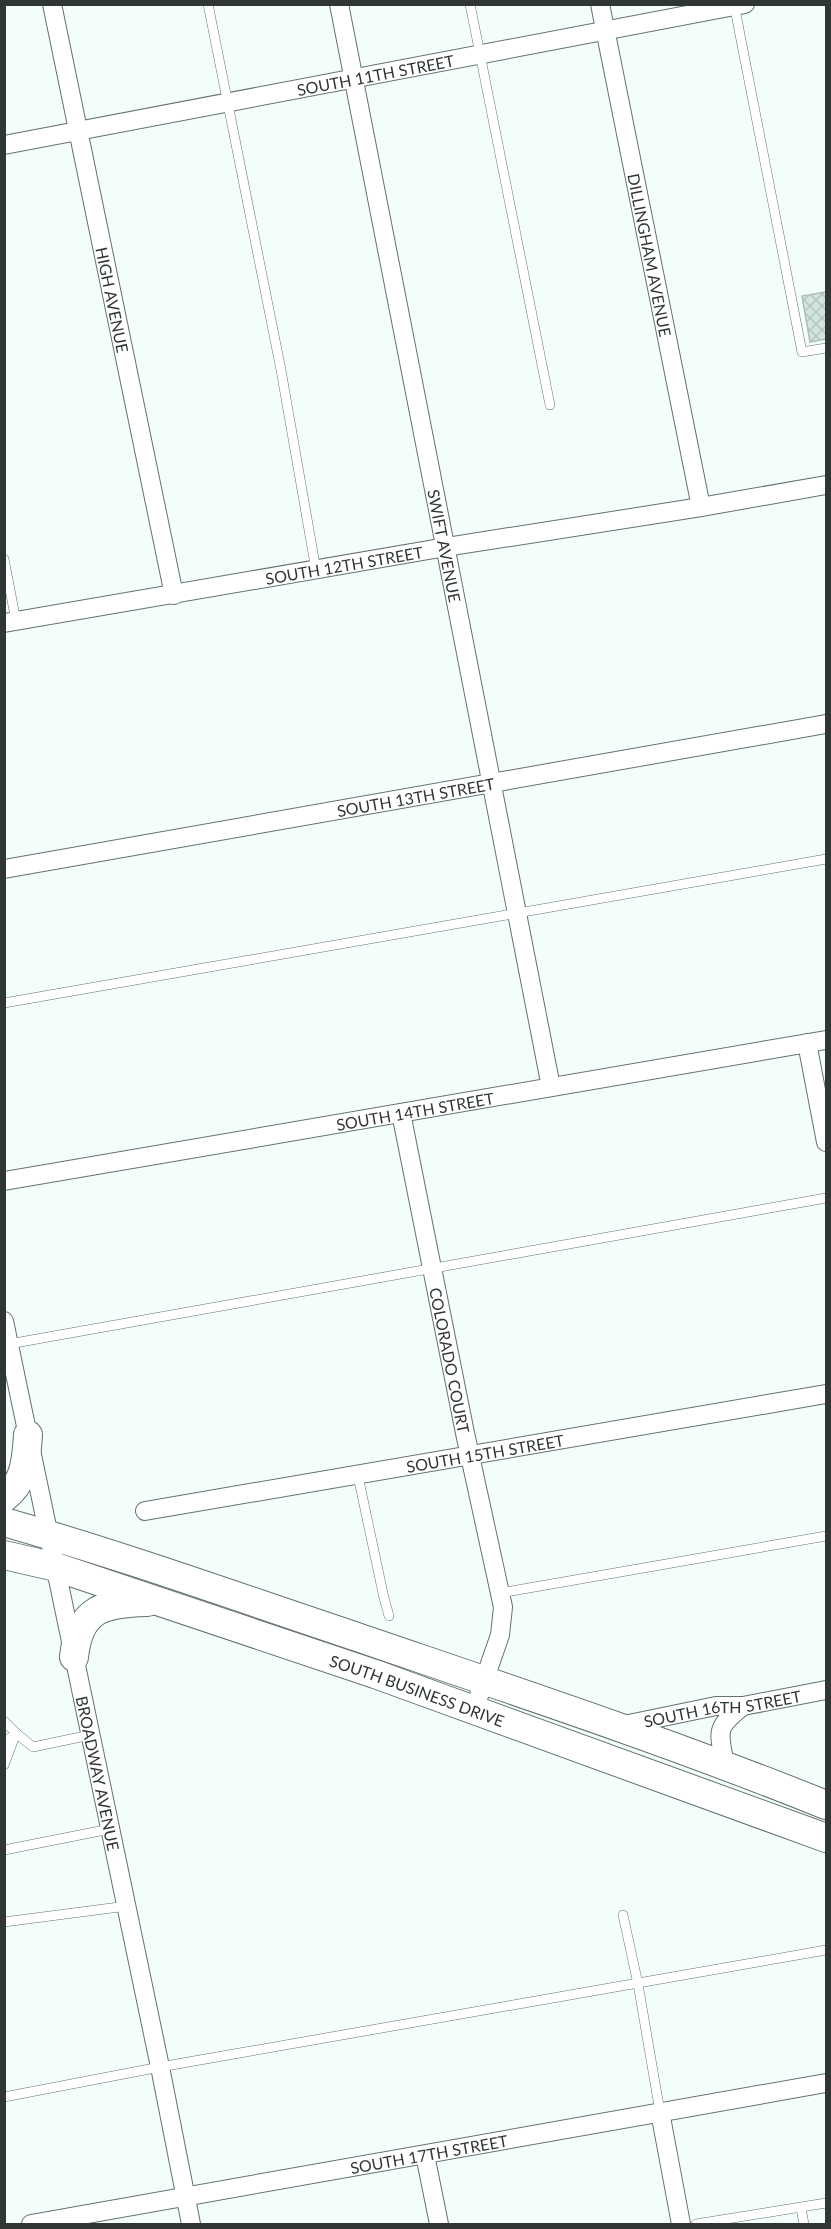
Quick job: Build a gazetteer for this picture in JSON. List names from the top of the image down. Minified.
{"streets":{"main road":["SOUTH BUSINESS DRIVE"],"street":["SOUTH 11TH STREET","DILLINGHAM AVENUE","HIGH AVENUE","SWIFT AVENUE","SOUTH 12TH STREET","SOUTH 13TH STREET","SOUTH 14TH STREET","COLORADO COURT","SOUTH 15TH STREET","SOUTH 16TH STREET","BROADWAY AVENUE","SOUTH 17TH STREET"]},"crossings":[["SOUTH 11TH STREET","DILLINGHAM AVENUE"],["SOUTH 11TH STREET","HIGH AVENUE"],["SOUTH 11TH STREET","SWIFT AVENUE"],["DILLINGHAM AVENUE","SOUTH 12TH STREET"],["HIGH AVENUE","SOUTH 12TH STREET"],["SWIFT AVENUE","SOUTH 12TH STREET"],["SWIFT AVENUE","SOUTH 13TH STREET"],["SWIFT AVENUE","SOUTH 14TH STREET"],["SOUTH 14TH STREET","COLORADO COURT"],["COLORADO COURT","SOUTH 15TH STREET"],["COLORADO COURT","SOUTH BUSINESS DRIVE"],["SOUTH BUSINESS DRIVE","SOUTH 16TH STREET"],["SOUTH BUSINESS DRIVE","BROADWAY AVENUE"],["BROADWAY AVENUE","SOUTH 17TH STREET"]]}
